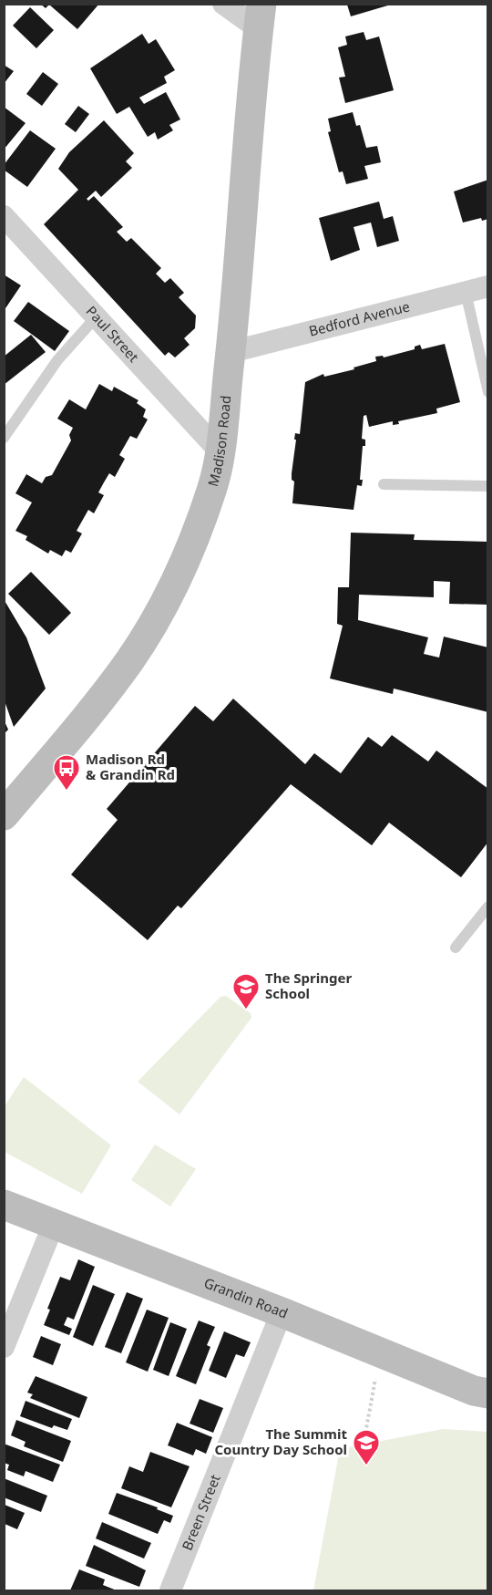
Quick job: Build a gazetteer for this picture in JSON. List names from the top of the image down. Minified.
{"streets":{"main road":["Madison Road","Grandin Road"],"street":["Bedford Avenue","Paul Street","Breen Street"]},"crossings":[["Bedford Avenue","Madison Road"],["Paul Street","Madison Road"],["Grandin Road","Breen Street"]],"places":{"bus stop":["Madison Rd & Grandin Rd"],"school or university":["The Springer School","The Summit Country Day School"]}}
